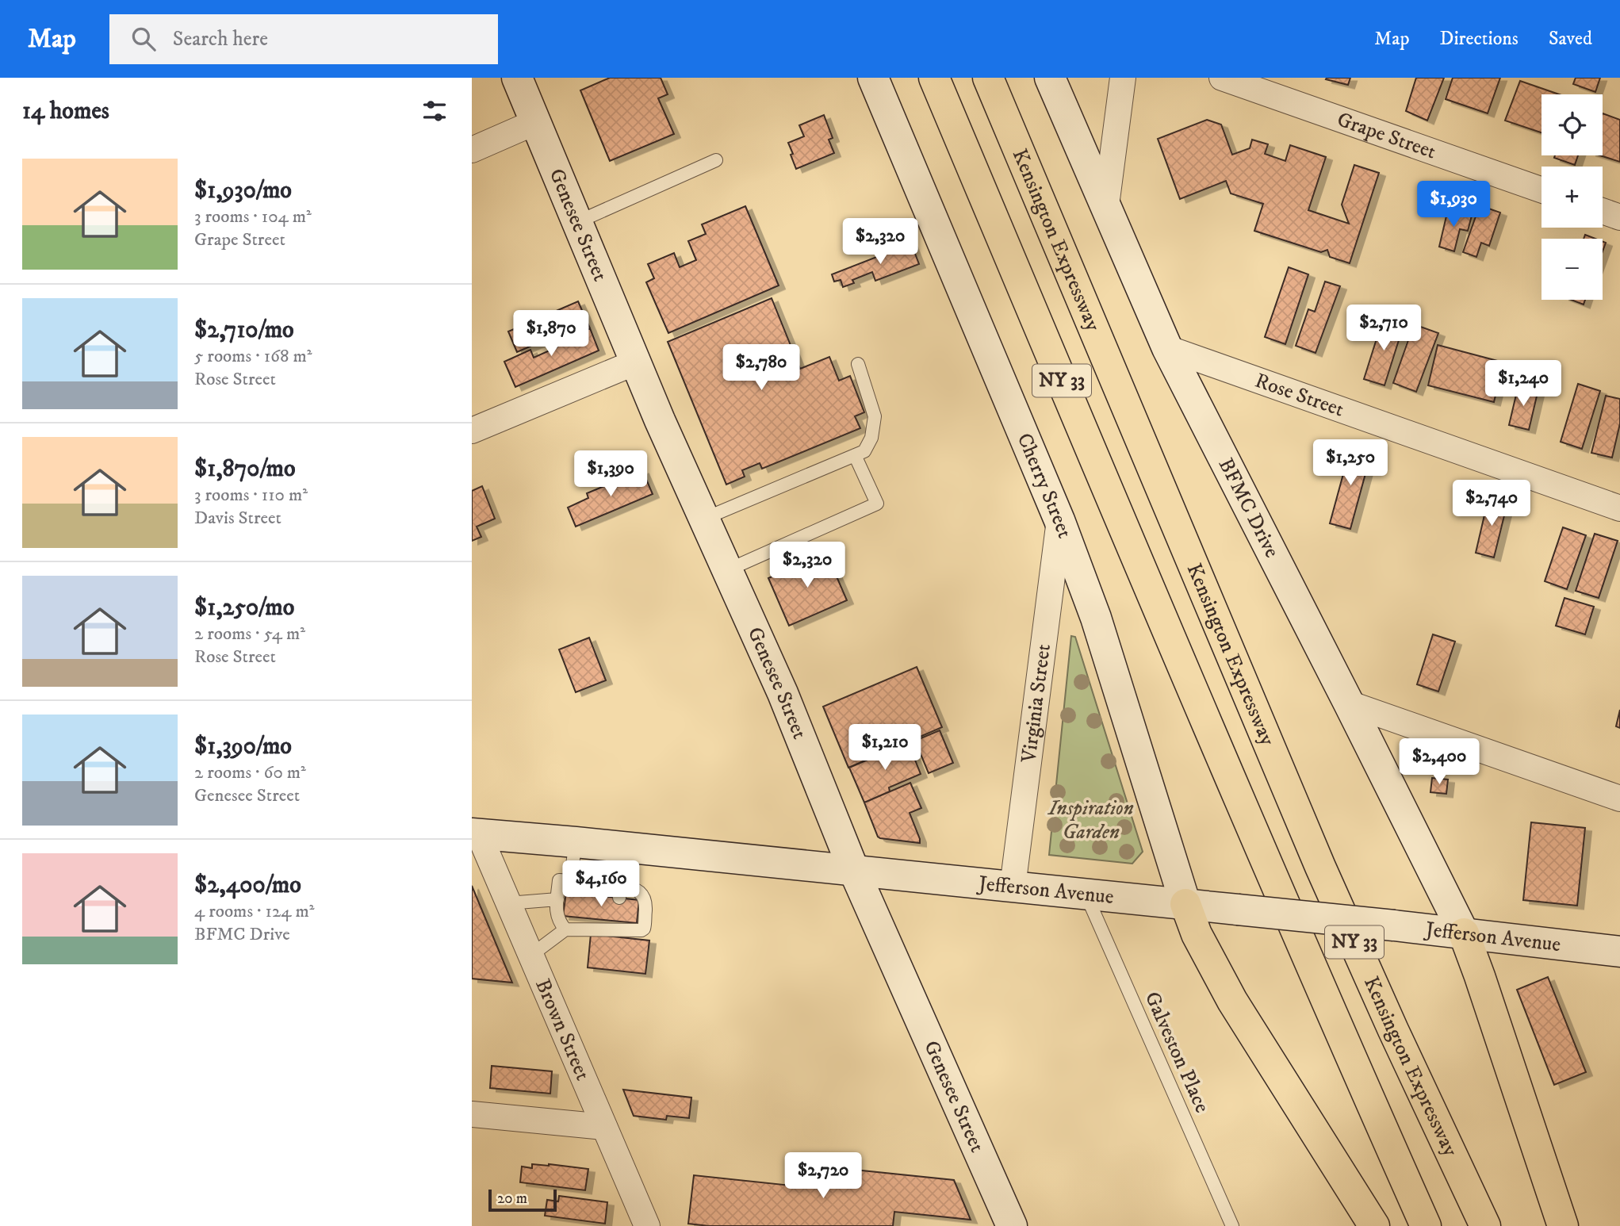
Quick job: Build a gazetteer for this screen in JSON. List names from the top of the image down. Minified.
{"streets":{"highway":["Kensington Expressway","NY 33"],"street":["Grape Street","Genesee Street","Rose Street","Cherry Street","BFMC Drive","Virginia Street","Jefferson Avenue","Brown Street"],"lane":["Galveston Place"]},"crossings":[["Genesee Street","Jefferson Avenue"],["Rose Street","BFMC Drive"],["Cherry Street","Virginia Street"],["Cherry Street","Jefferson Avenue"],["BFMC Drive","Jefferson Avenue"],["Virginia Street","Jefferson Avenue"],["Jefferson Avenue","Brown Street"],["Jefferson Avenue","Galveston Place"]],"parks":["Inspiration Garden"],"scale_bar":"20 m","page":{"header":"Map","search":"Search here","nav":["Map","Directions","Saved"],"heading":"14 homes","map_buttons":["+","−"],"list":[{"name":"$1,930/mo","note":"3 rooms · 104 m² · Grape Street"},{"name":"$2,710/mo","note":"5 rooms · 168 m² · Rose Street"},{"name":"$1,870/mo","note":"3 rooms · 110 m² · Davis Street"},{"name":"$1,250/mo","note":"2 rooms · 54 m² · Rose Street"},{"name":"$1,390/mo","note":"2 rooms · 60 m² · Genesee Street"},{"name":"$2,400/mo","note":"4 rooms · 124 m² · BFMC Drive"}],"price":["$1,930","$2,320","$2,710","$1,870","$2,780","$1,240","$1,250","$1,390","$2,740","$2,320","$1,210","$2,400","$4,160","$2,720"],"scale":"20 m"}}
